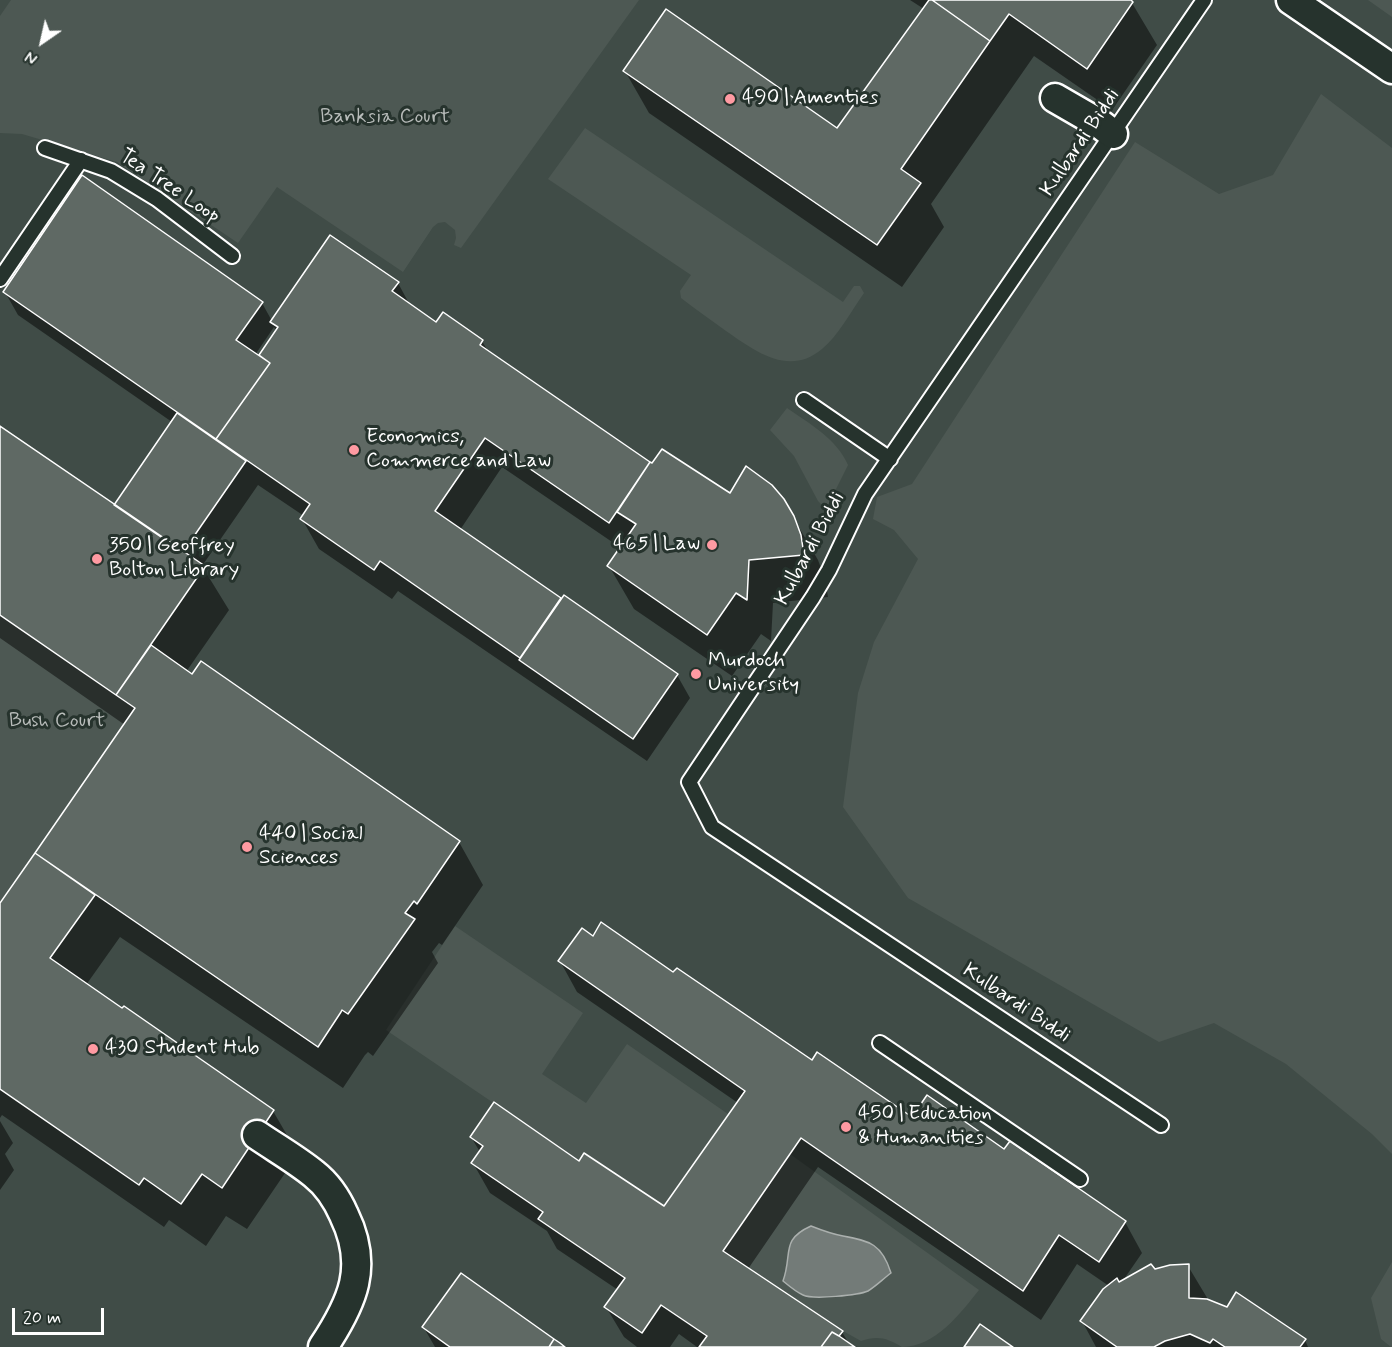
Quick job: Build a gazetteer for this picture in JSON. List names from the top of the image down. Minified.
{"streets":{"lane":["Kulbardi Biddi","Tea Tree Loop"]},"parks":["Banksia Court","Bush Court"],"places":["490 | Amenties","Economics, Commerce and Law","465 | Law","350 | Geoffrey Bolton Library","Murdoch University","440 | Social Sciences","430 Student Hub","450 | Education & Humanities"],"scale_bar":"20 m","north":"bottom left"}
